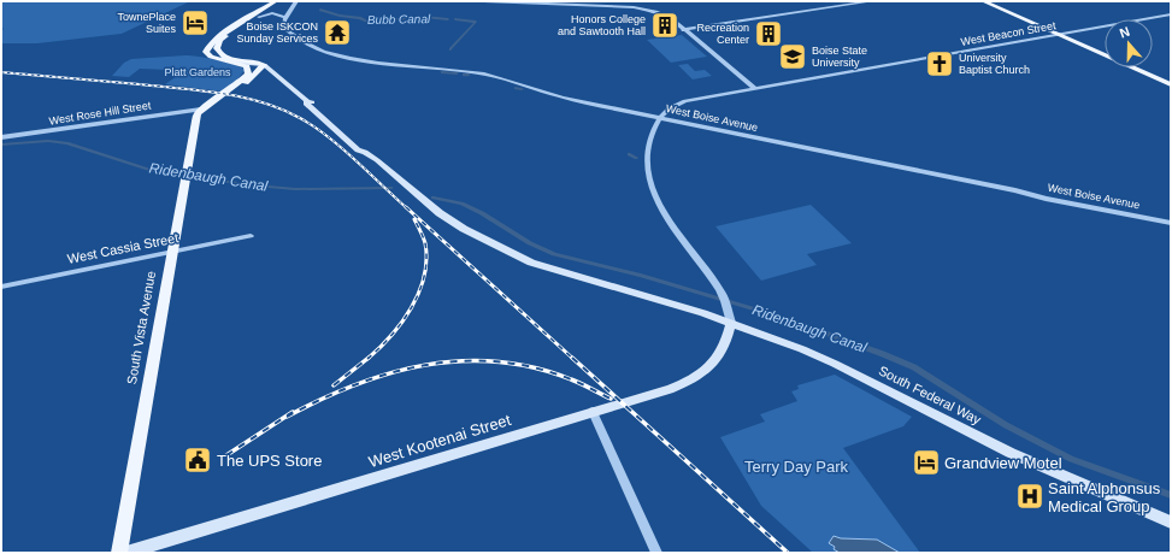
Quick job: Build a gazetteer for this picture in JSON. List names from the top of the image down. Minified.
{"streets":{"main road":["South Vista Avenue","South Federal Way","West Kootenai Street"],"street":["West Beacon Street","West Rose Hill Street","West Boise Avenue","West Cassia Street"]},"crossings":[["West Beacon Street","West Boise Avenue"],["West Rose Hill Street","South Vista Avenue"],["West Cassia Street","South Vista Avenue"],["South Federal Way","West Kootenai Street"]],"water":["Bubb Canal","Ridenbaugh Canal"],"parks":["Platt Gardens","Terry Day Park"],"places":{"hotel":["TownePlace Suites","Grandview Motel"],"building":["Honors College and Sawtooth Hall","Recreation Center"],"temple":["Boise ISKCON Sunday Services"],"school or university":["Boise State University"],"church":["University Baptist Church"],"public building":["The UPS Store"],"hospital":["Saint Alphonsus Medical Group"]},"north":"top"}
